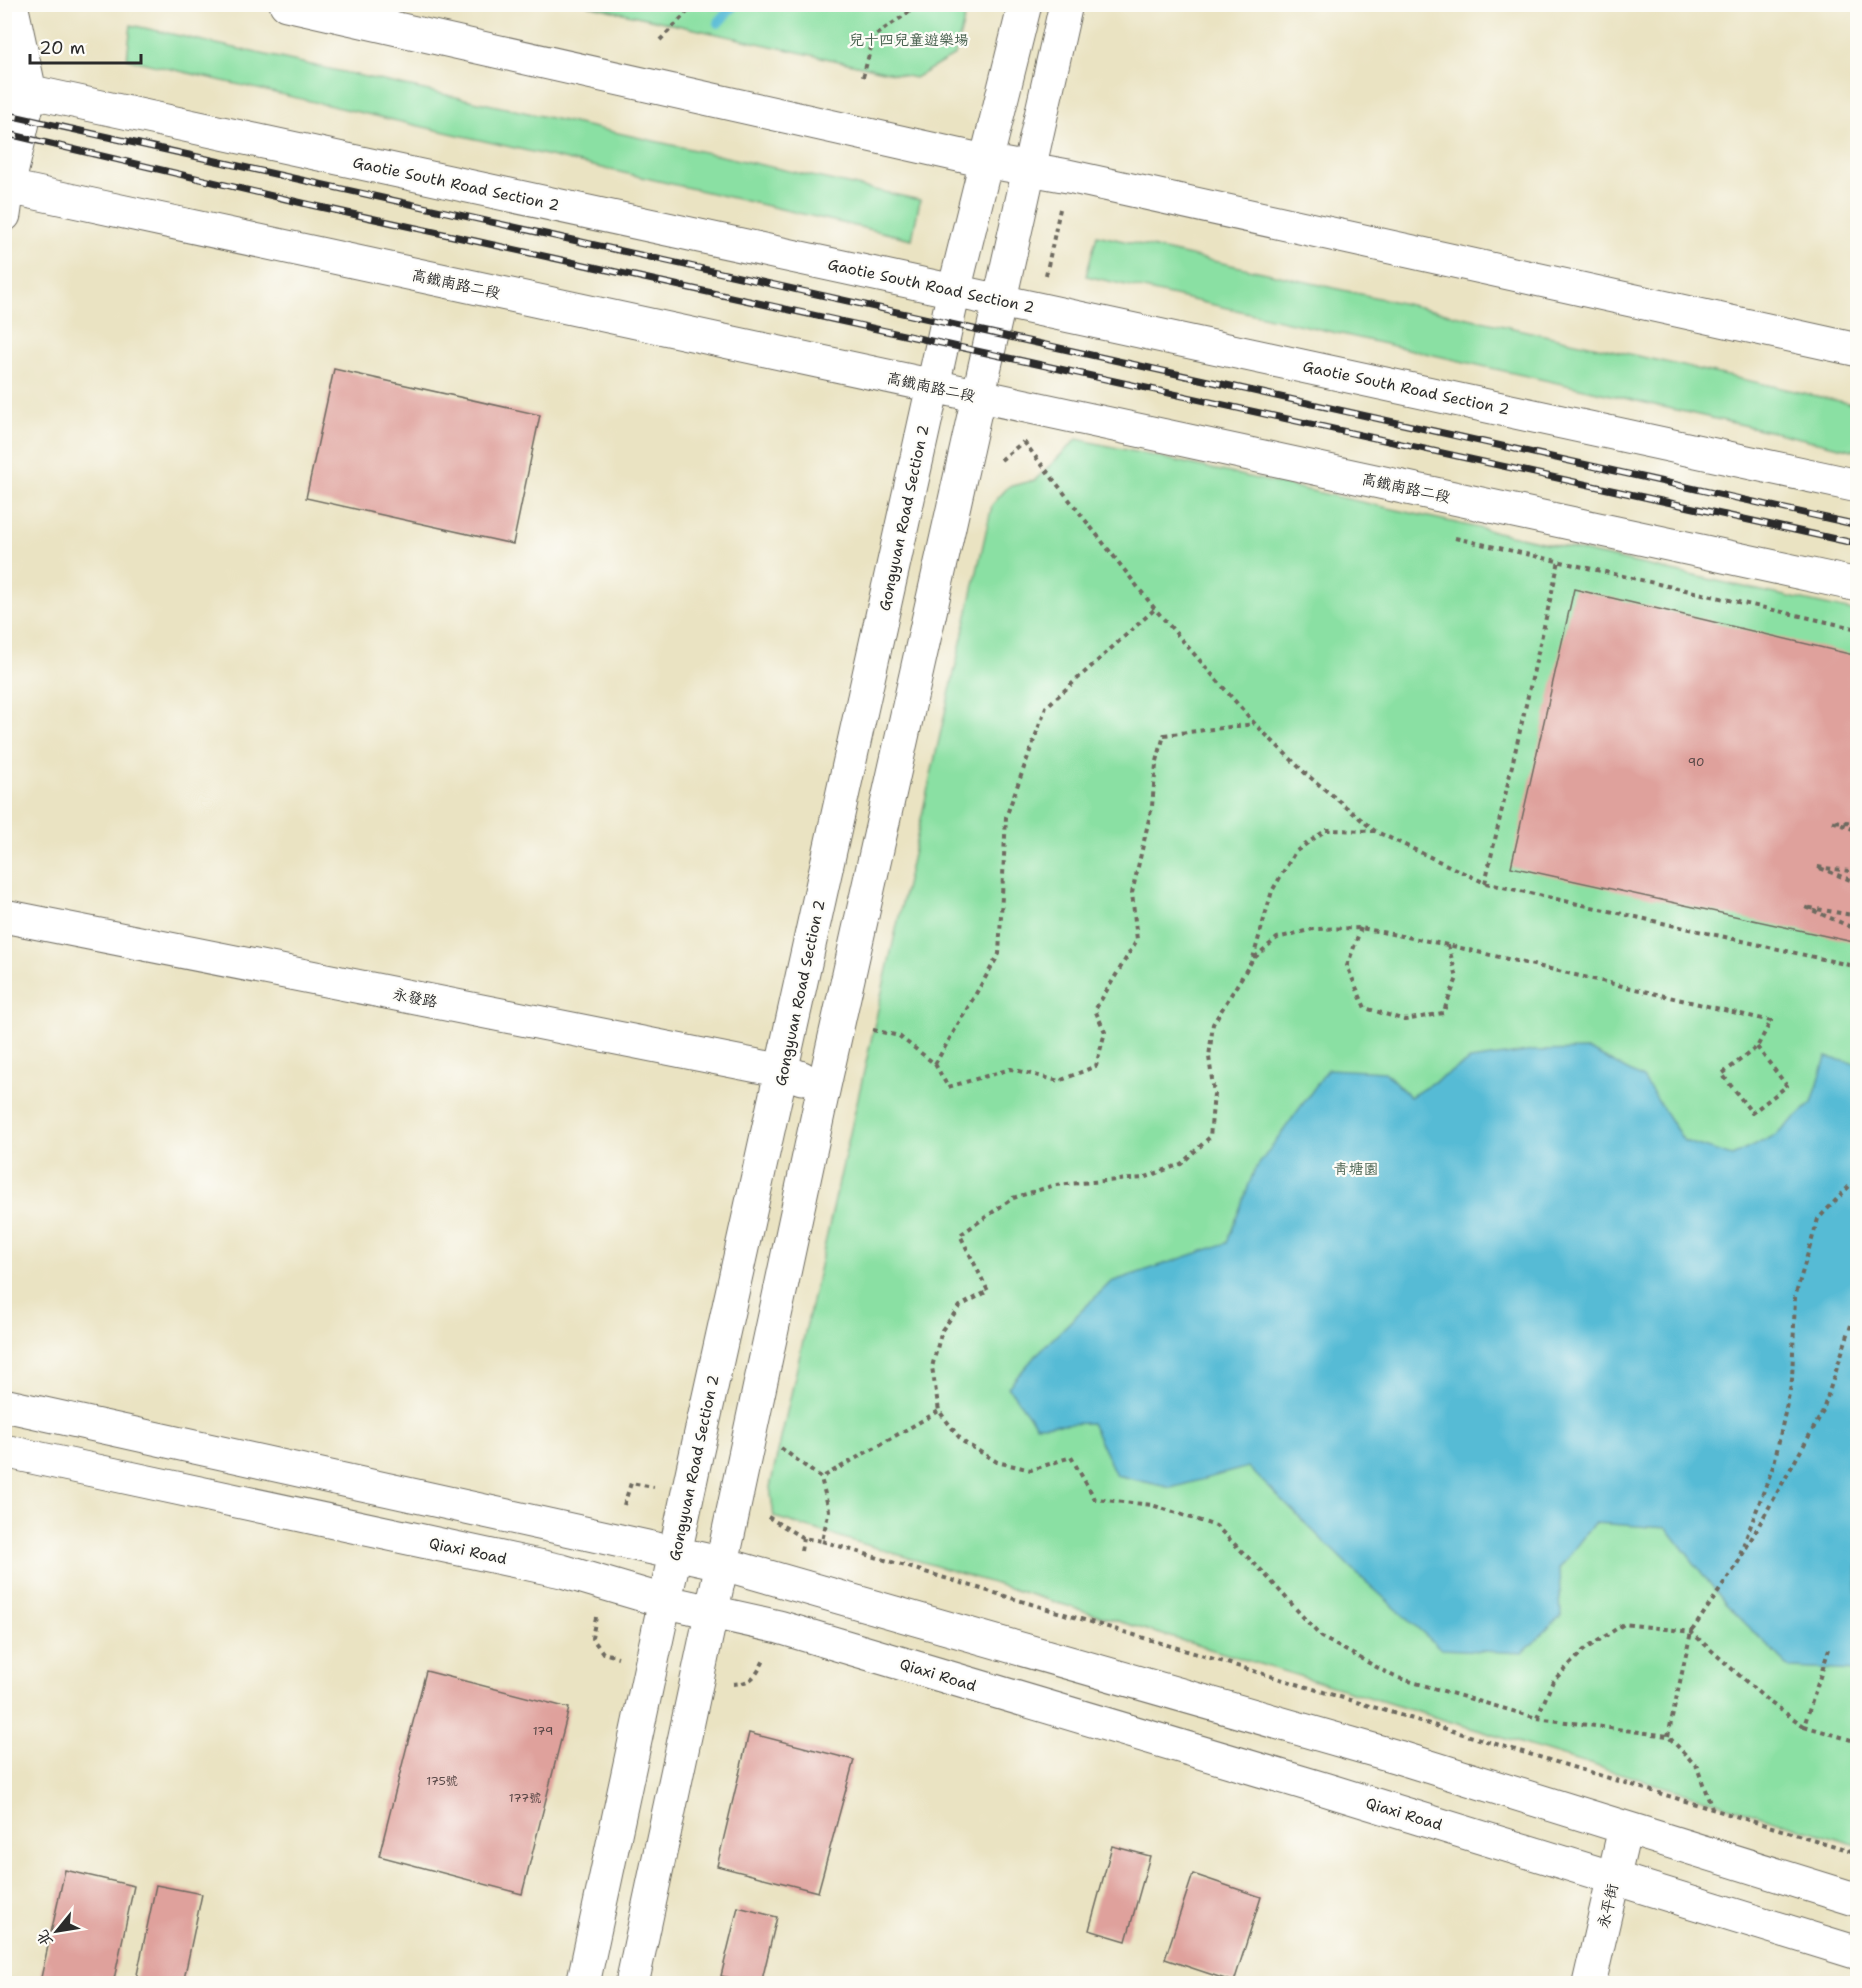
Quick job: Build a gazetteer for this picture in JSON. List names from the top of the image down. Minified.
{"streets":{"street":["Gaotie South Road Section 2","高鐵南路二段","Gongyuan Road Section 2","永發路","Qiaxi Road","永平街"]},"crossings":[["Gaotie South Road Section 2","Gongyuan Road Section 2"],["高鐵南路二段","Gongyuan Road Section 2"],["Gongyuan Road Section 2","永發路"],["Gongyuan Road Section 2","Qiaxi Road"],["Qiaxi Road","永平街"]],"parks":["兒十四兒童遊樂場","青塘園"],"house_numbers":["90","179","175號","177號"],"scale_bar":"20 m","north":"bottom left"}
